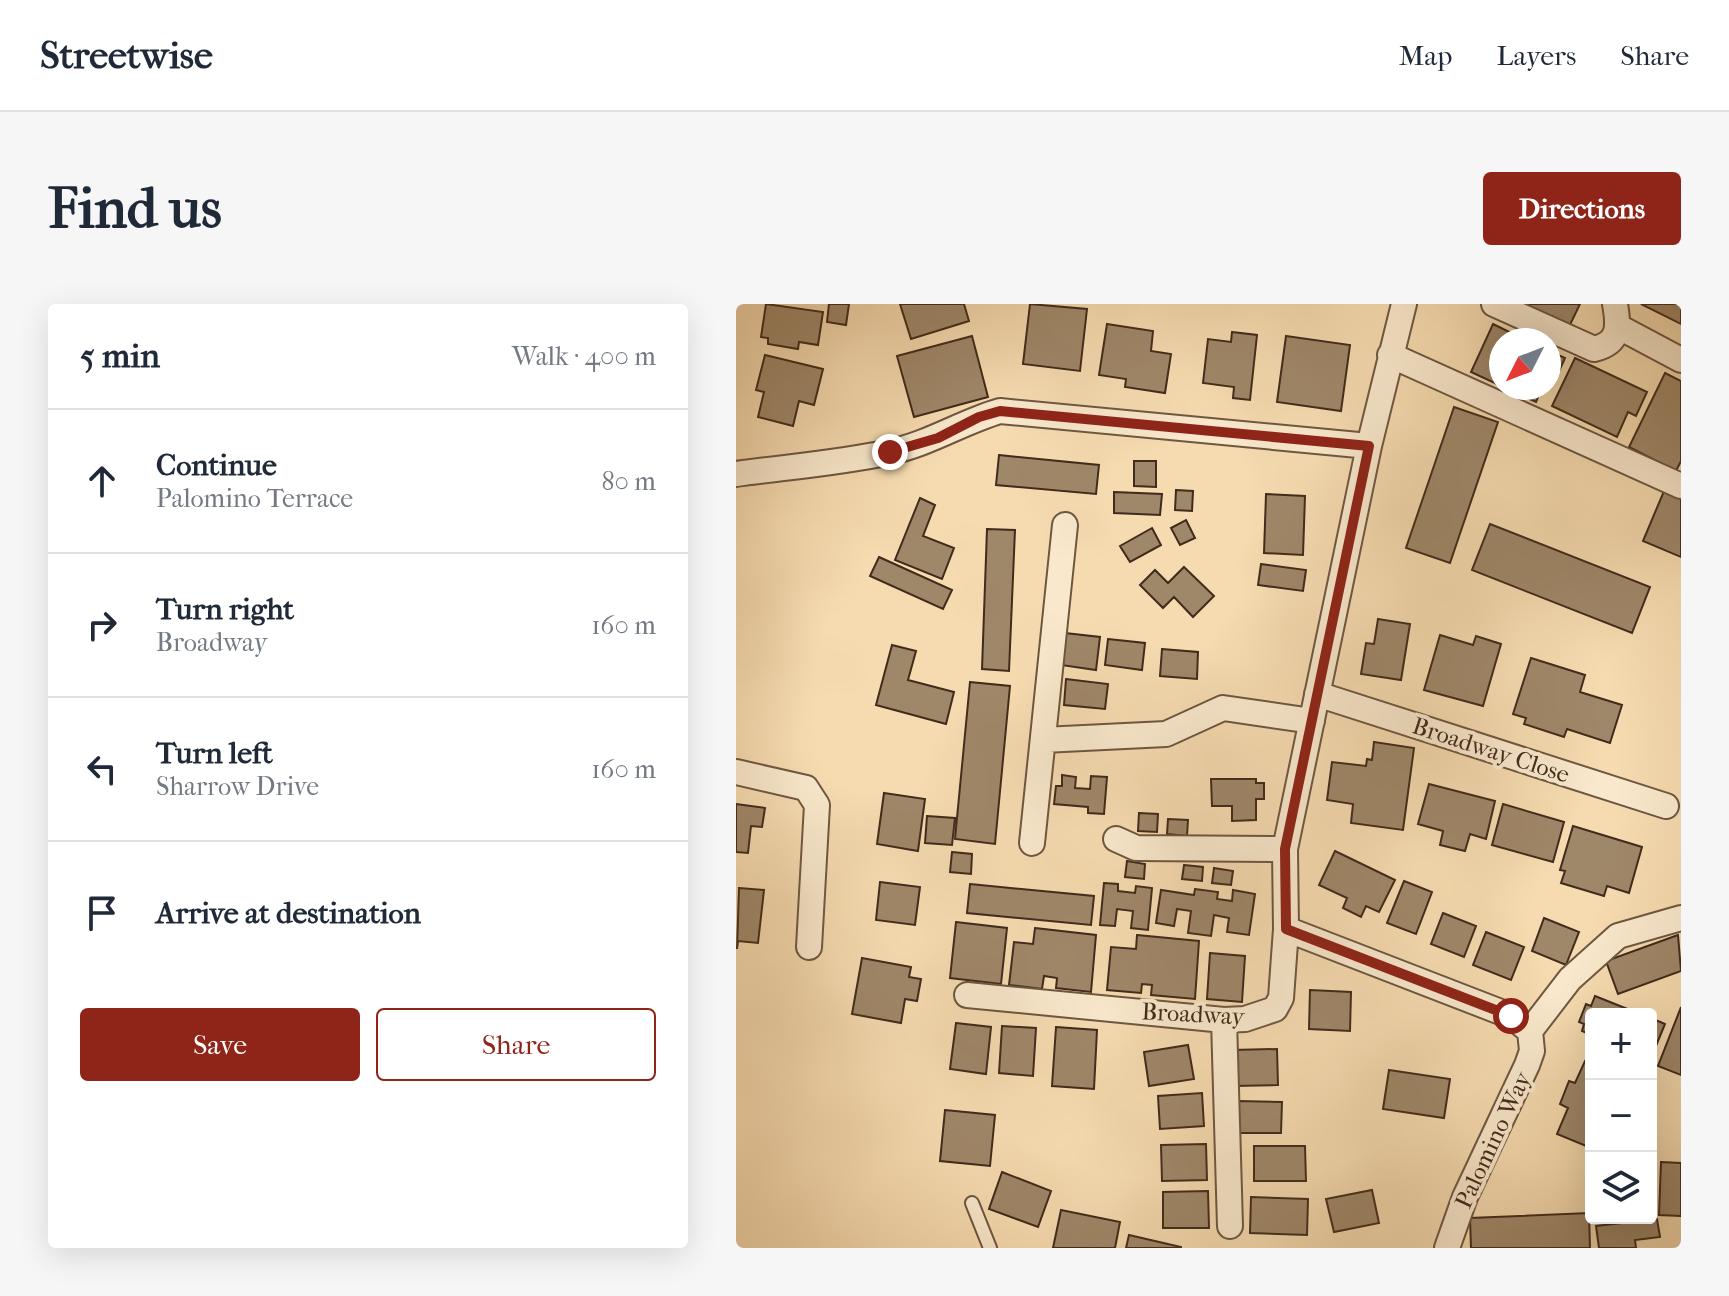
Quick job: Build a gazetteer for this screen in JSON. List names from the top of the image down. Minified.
{"streets":{"street":["Broadway Close","Broadway","Palomino Way"]},"crossings":[["Broadway Close","Broadway"]],"north":"bottom left","page":{"header":"Streetwise","nav":["Map","Layers","Share"],"buttons":["Directions",["Save","Share"]],"title":"Find us","heading":["5 min","Walk · 400 m"],"list":[["Continue","Palomino Terrace","80 m"],["Turn right","Broadway","160 m"],["Turn left","Sharrow Drive","160 m"],"Arrive at destination"],"map_buttons":["+","−"]}}
